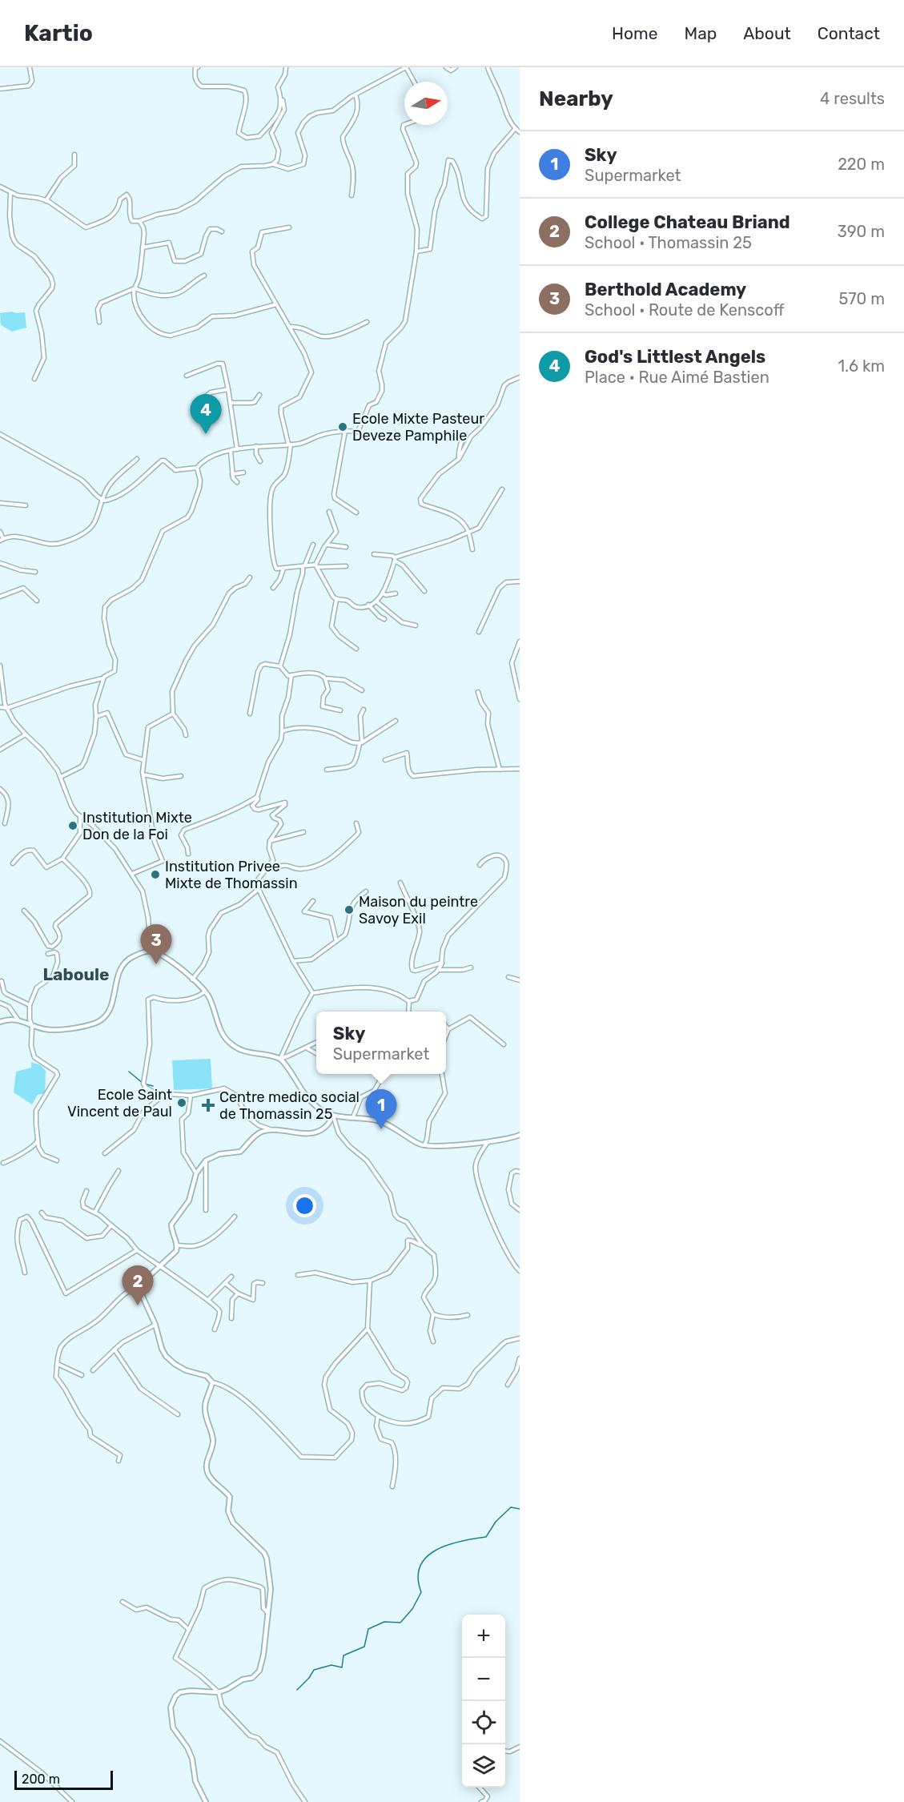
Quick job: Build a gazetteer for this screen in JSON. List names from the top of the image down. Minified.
{"districts":["Laboule"],"places":{"other":["Ecole Mixte Pasteur Deveze Pamphile","Institution Mixte Don de la Foi","Institution Privee Mixte de Thomassin","Maison du peintre Savoy Exil","Ecole Saint Vincent de Paul"],"health":["Centre medico social de Thomassin 25"]},"scale_bar":"200 m","north":"right","page":{"header":"Kartio","nav":["Home","Map","About","Contact"],"heading":["Nearby","4 results"],"list":[{"mark":"1","name":"Sky","note":"Supermarket","value":"220 m"},{"mark":"2","name":"College Chateau Briand","note":"School · Thomassin 25","value":"390 m"},{"mark":"3","name":"Berthold Academy","note":"School · Route de Kenscoff","value":"570 m"},{"mark":"4","name":"God's Littlest Angels","note":"Place · Rue Aimé Bastien","value":"1.6 km"}],"pins":["4","3","1","2"],"popup":["Sky","Supermarket"],"map_buttons":["+","−"],"scale":"200 m"}}
